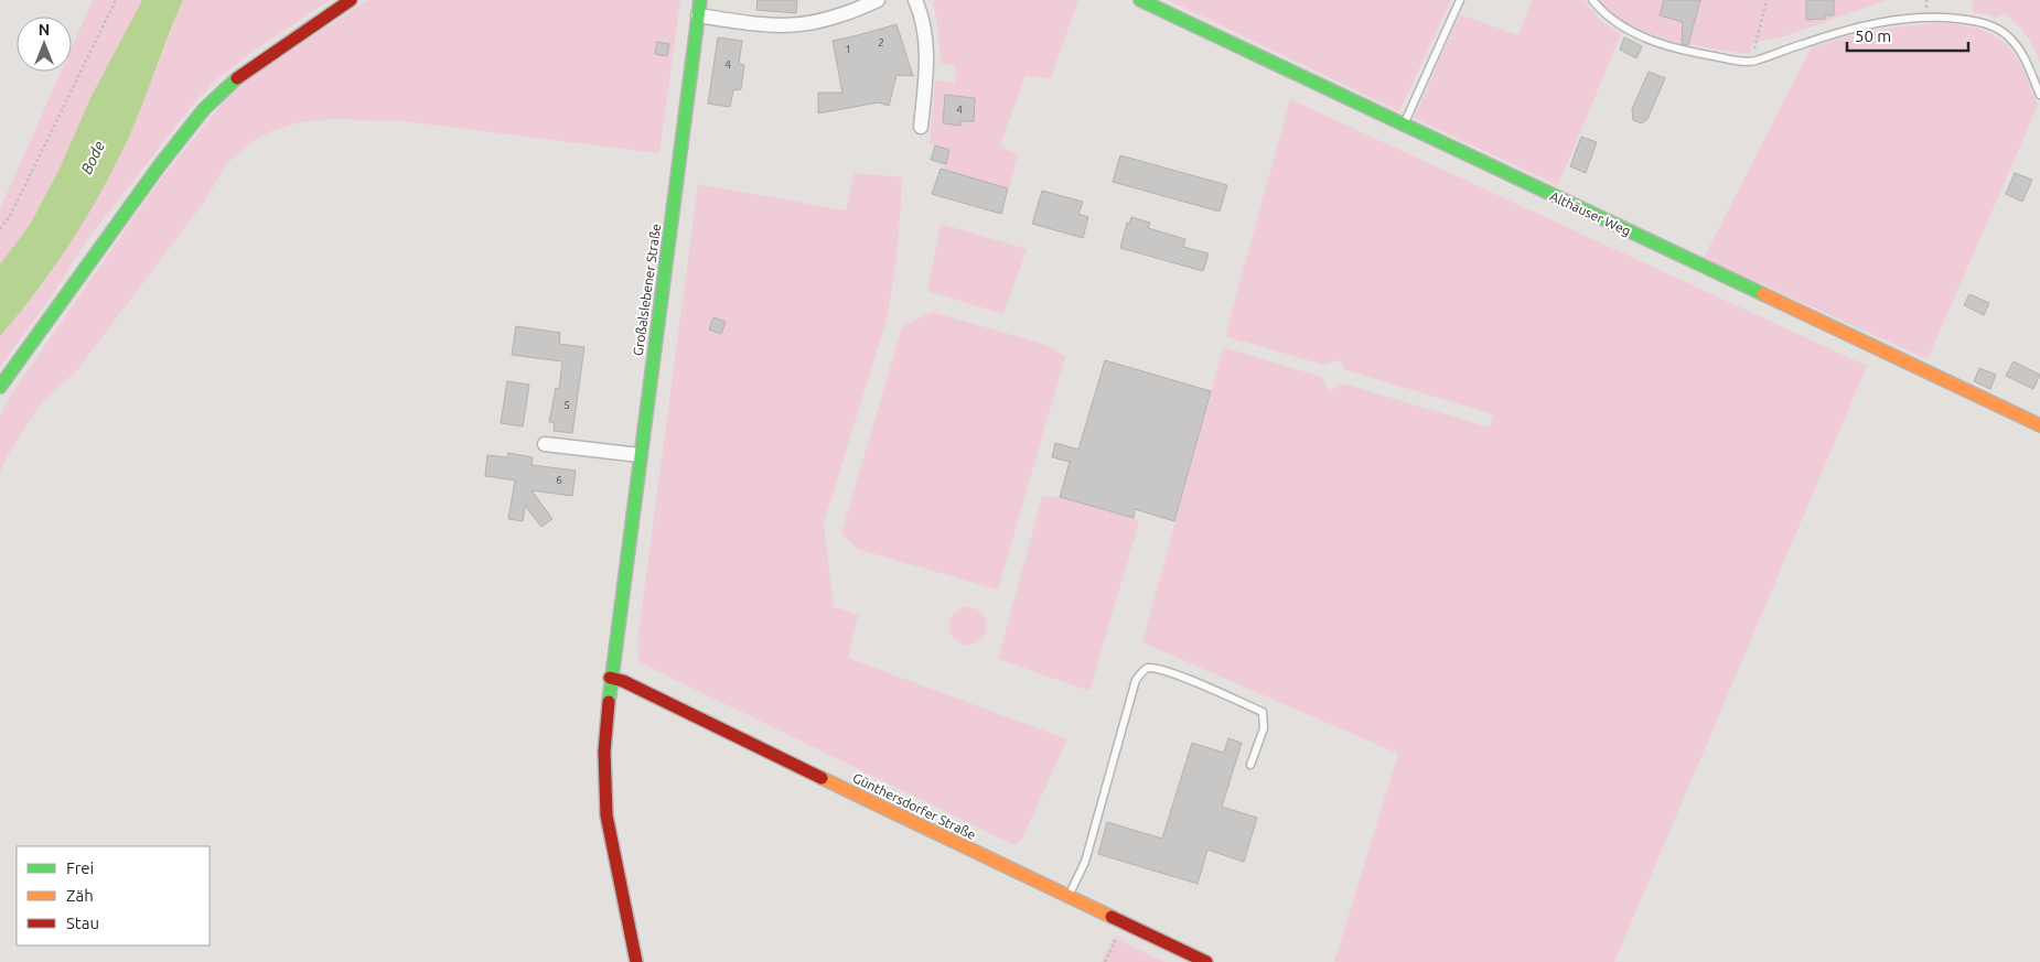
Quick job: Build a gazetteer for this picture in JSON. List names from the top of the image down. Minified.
{"streets":{"street":["Althäuser Weg","Großalslebener Straße","Günthersdorfer Straße"]},"crossings":[["Großalslebener Straße","Günthersdorfer Straße"]],"water":["Bode"],"house_numbers":["2","1","4","4","5","6"],"legend":["Frei","Zäh","Stau"],"scale_bar":"50 m","north":"top"}
